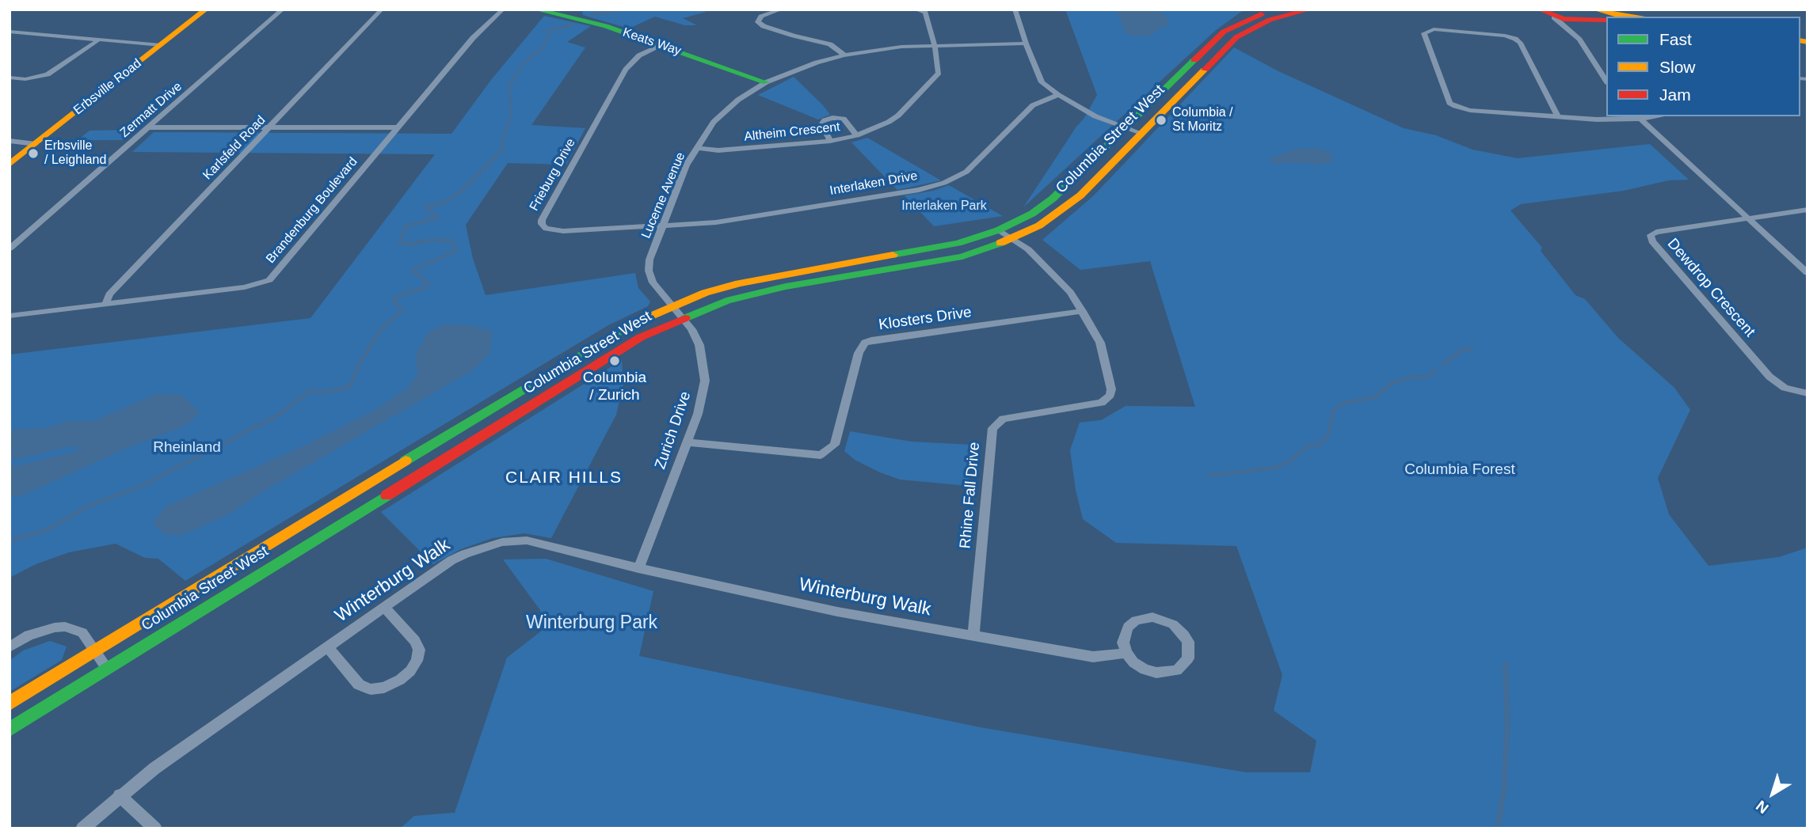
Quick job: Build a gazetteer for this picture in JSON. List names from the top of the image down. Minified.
{"streets":{"main road":["Keats Way","Erbsville Road","Columbia Street West"],"street":["Zermatt Drive","Altheim Crescent","Karlsfeld Road","Frieburg Drive","Interlaken Drive","Lucerne Avenue","Brandenburg Boulevard","Dewdrop Crescent","Klosters Drive","Zurich Drive","Rhine Fall Drive","Winterburg Walk"]},"crossings":[["Keats Way","Frieburg Drive"],["Keats Way","Lucerne Avenue"],["Altheim Crescent","Lucerne Avenue"],["Columbia Street West","Lucerne Avenue"],["Columbia Street West","Zurich Drive"],["Columbia Street West","Rhine Fall Drive"],["Karlsfeld Road","Brandenburg Boulevard"],["Frieburg Drive","Interlaken Drive"],["Frieburg Drive","Lucerne Avenue"],["Interlaken Drive","Lucerne Avenue"],["Lucerne Avenue","Zurich Drive"],["Klosters Drive","Zurich Drive"],["Klosters Drive","Rhine Fall Drive"],["Zurich Drive","Winterburg Walk"],["Rhine Fall Drive","Winterburg Walk"]],"districts":["CLAIR HILLS"],"parks":["Interlaken Park","Rheinland","Columbia Forest","Winterburg Park"],"places":["Columbia / St Moritz","Erbsville / Leighland","Columbia / Zurich"],"legend":["Fast","Slow","Jam"],"north":"bottom left"}
